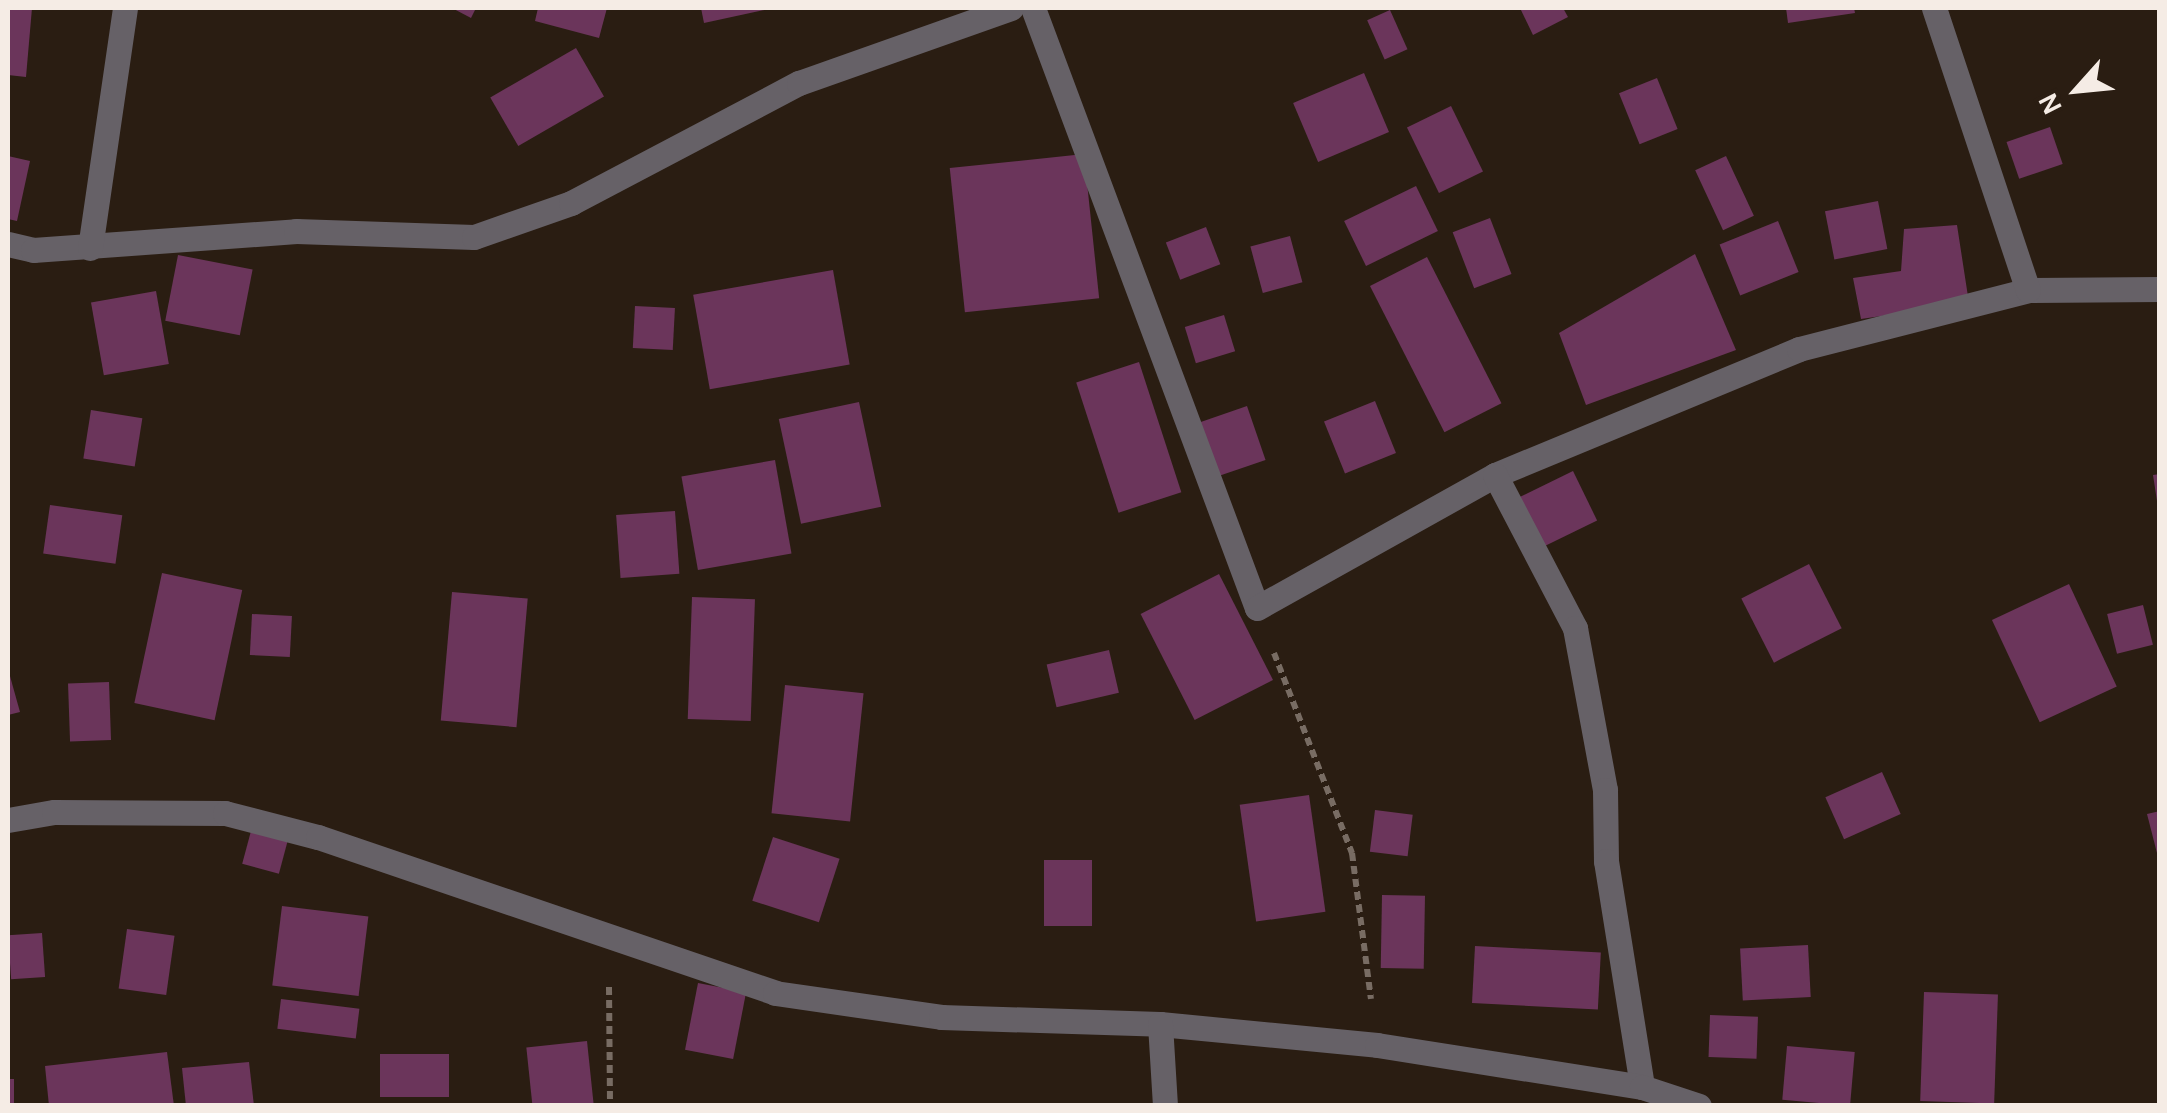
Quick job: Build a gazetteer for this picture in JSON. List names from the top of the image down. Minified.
{"north":"bottom left"}
